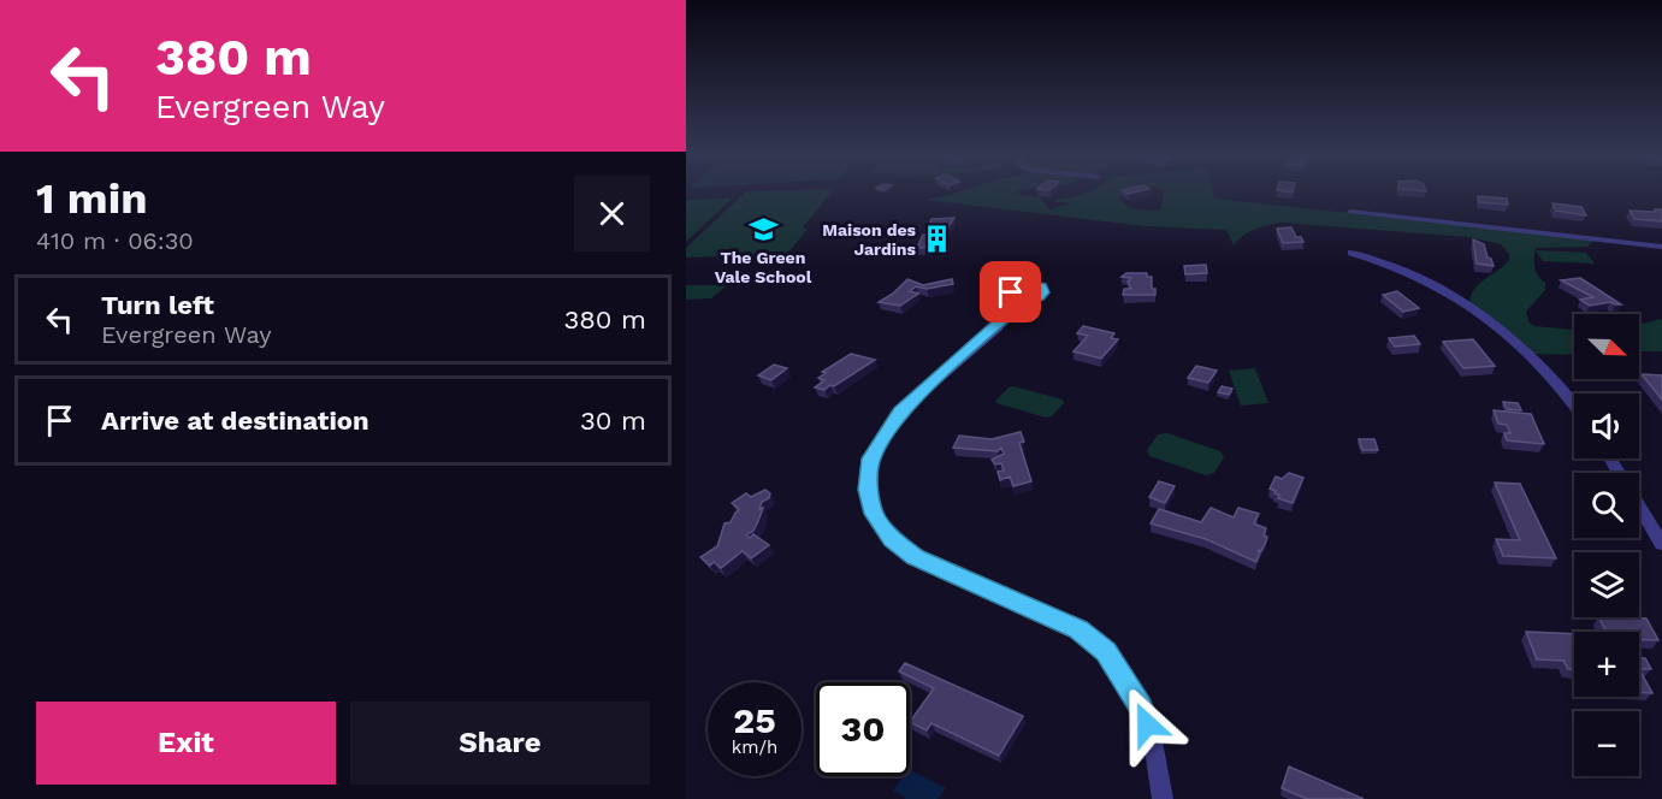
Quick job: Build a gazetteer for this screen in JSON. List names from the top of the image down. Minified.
{"places":{"school or university":["The Green Vale School"],"building":["Maison des Jardins"]},"north":"bottom right","page":{"turn":["380 m","Evergreen Way"],"heading":["1 min","410 m · 06:30"],"list":[{"name":"Turn left","note":"Evergreen Way","value":"380 m"},{"name":"Arrive at destination","value":"30 m"}],"map_buttons":["+","−"],"speed":"25 km/h","limit":"30","buttons":["Exit","Share"]}}
